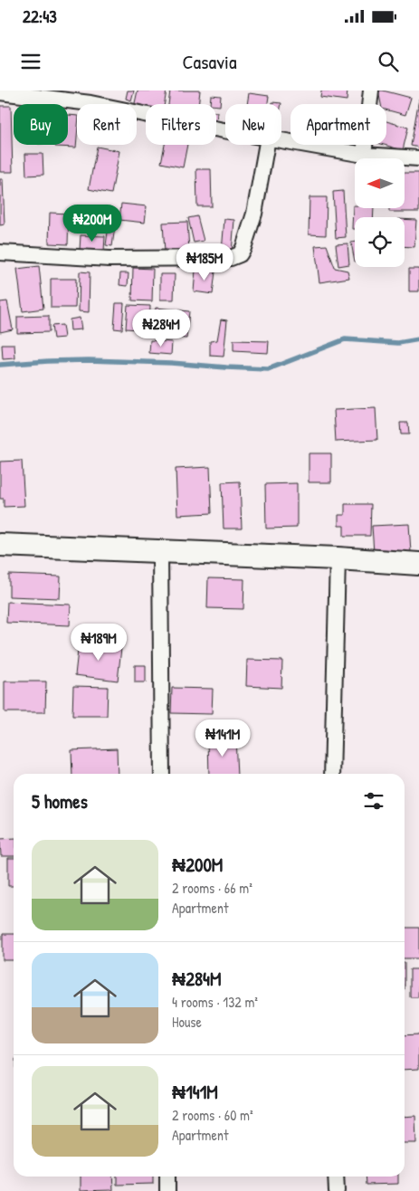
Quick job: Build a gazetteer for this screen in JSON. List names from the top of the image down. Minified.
{"north":"left","page":{"status":"22:43","header":"Casavia","chip":["Buy","Rent","Filters","New","Apartment"],"price":["₦200M","₦185M","₦284M","₦189M","₦141M"],"heading":"5 homes","list":[{"name":"₦200M","note":"2 rooms · 66 m² · Apartment"},{"name":"₦284M","note":"4 rooms · 132 m² · House"},{"name":"₦141M","note":"2 rooms · 60 m² · Apartment"}]}}
